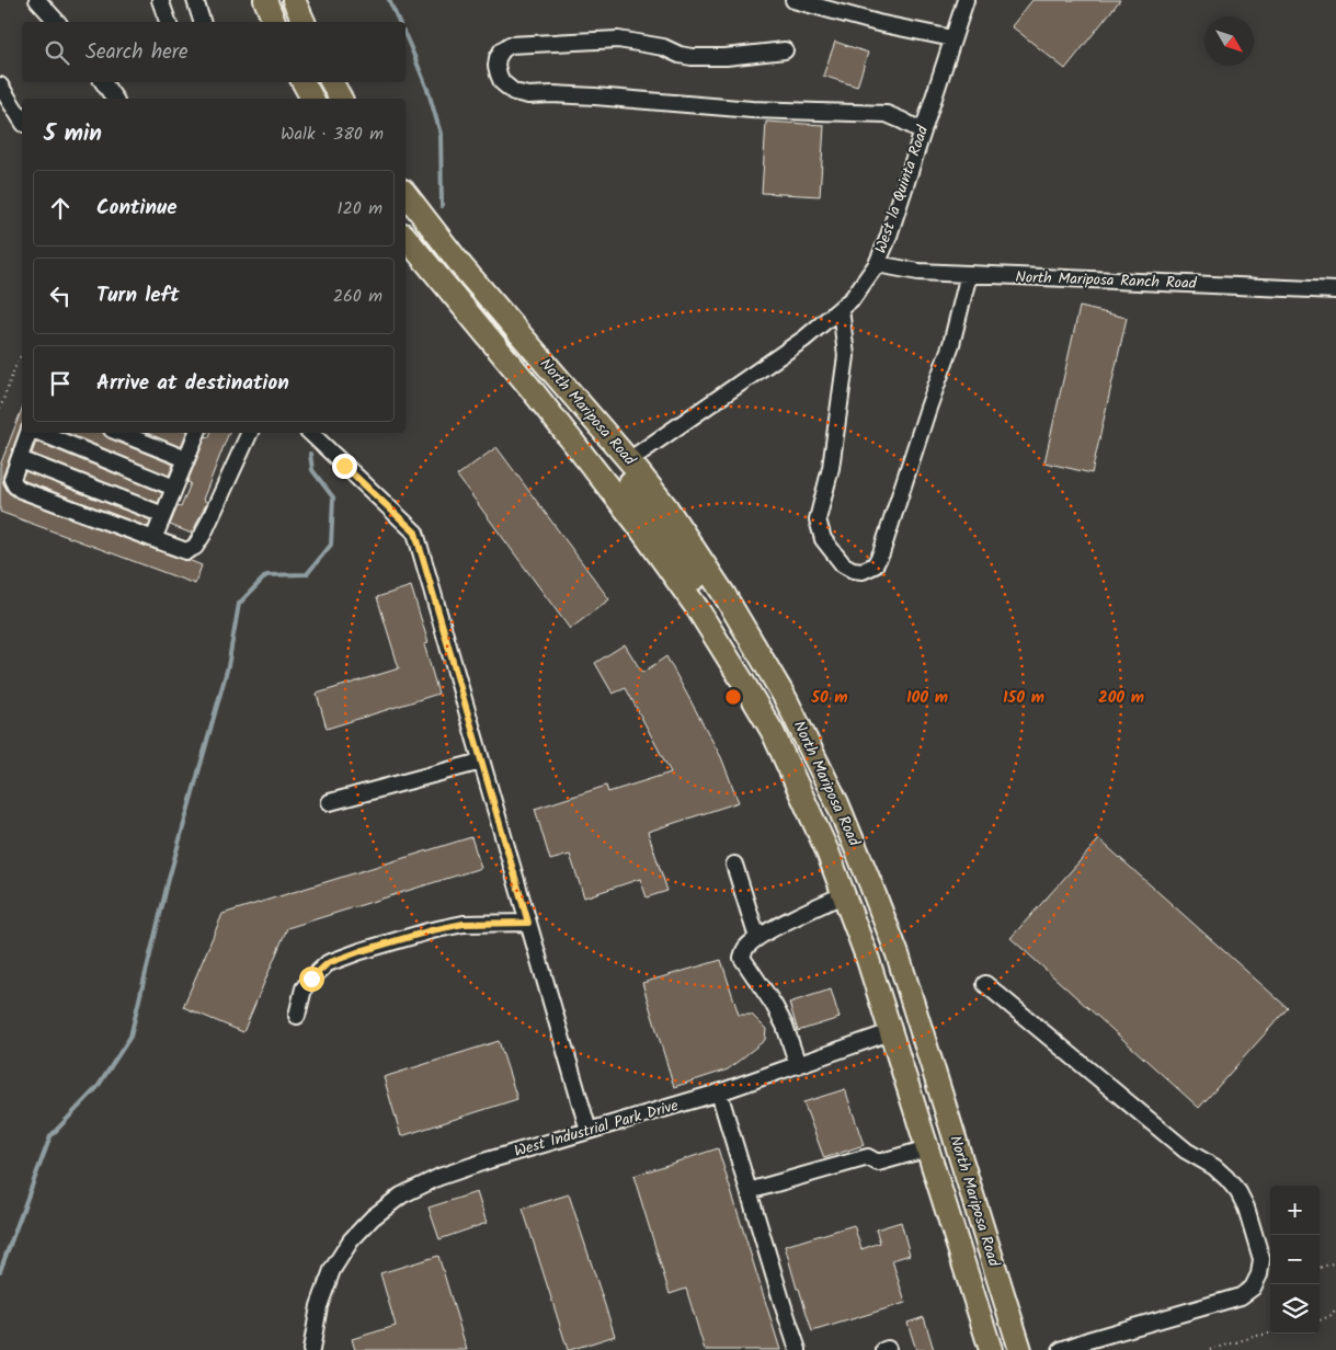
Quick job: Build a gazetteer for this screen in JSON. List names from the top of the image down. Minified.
{"streets":{"highway":["North Mariposa Road"],"street":["West la Quinta Road","North Mariposa Ranch Road","West Industrial Park Drive"]},"crossings":[["West la Quinta Road","North Mariposa Ranch Road"],["West la Quinta Road","North Mariposa Road"],["North Mariposa Road","West Industrial Park Drive"]],"north":"bottom right","page":{"search":"Search here","heading":["5 min","Walk · 380 m"],"list":[["Continue","120 m"],["Turn left","260 m"],"Arrive at destination"],"map_buttons":["+","−"]},"rings":["50 m","100 m","150 m","200 m"]}
